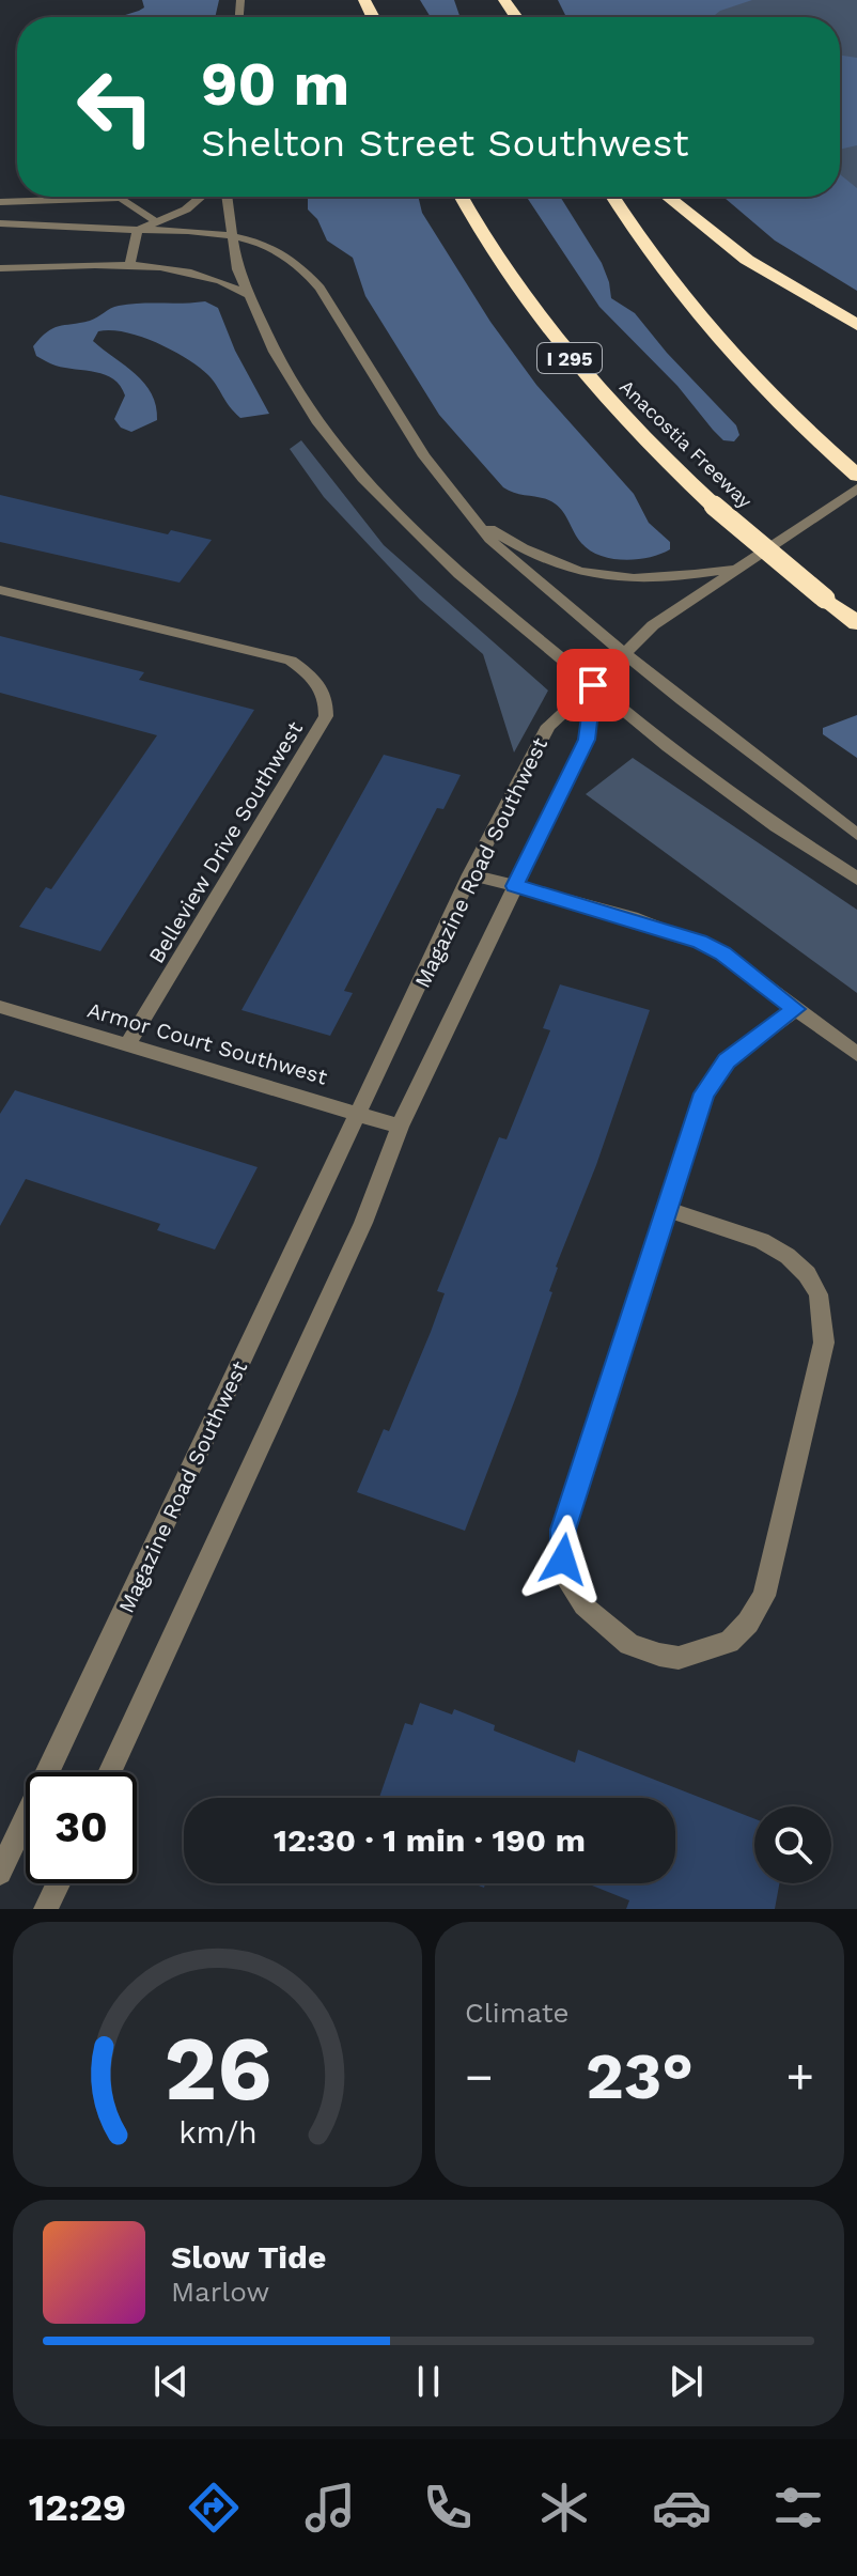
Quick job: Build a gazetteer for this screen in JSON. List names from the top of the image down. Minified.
{"streets":{"highway":["I 295","Anacostia Freeway"],"street":["Belleview Drive Southwest","Magazine Road Southwest","Armor Court Southwest"]},"crossings":[["Belleview Drive Southwest","Armor Court Southwest"],["Magazine Road Southwest","Armor Court Southwest"]],"page":{"turn":["90 m","Shelton Street Southwest"],"limit":"30","trip":"12:30 · 1 min · 190 m","tile":"Climate","heat":["−","23°","+"],"song":["Slow Tide","Marlow"],"tabs":"12:29","gauge":["26","km/h"]}}
